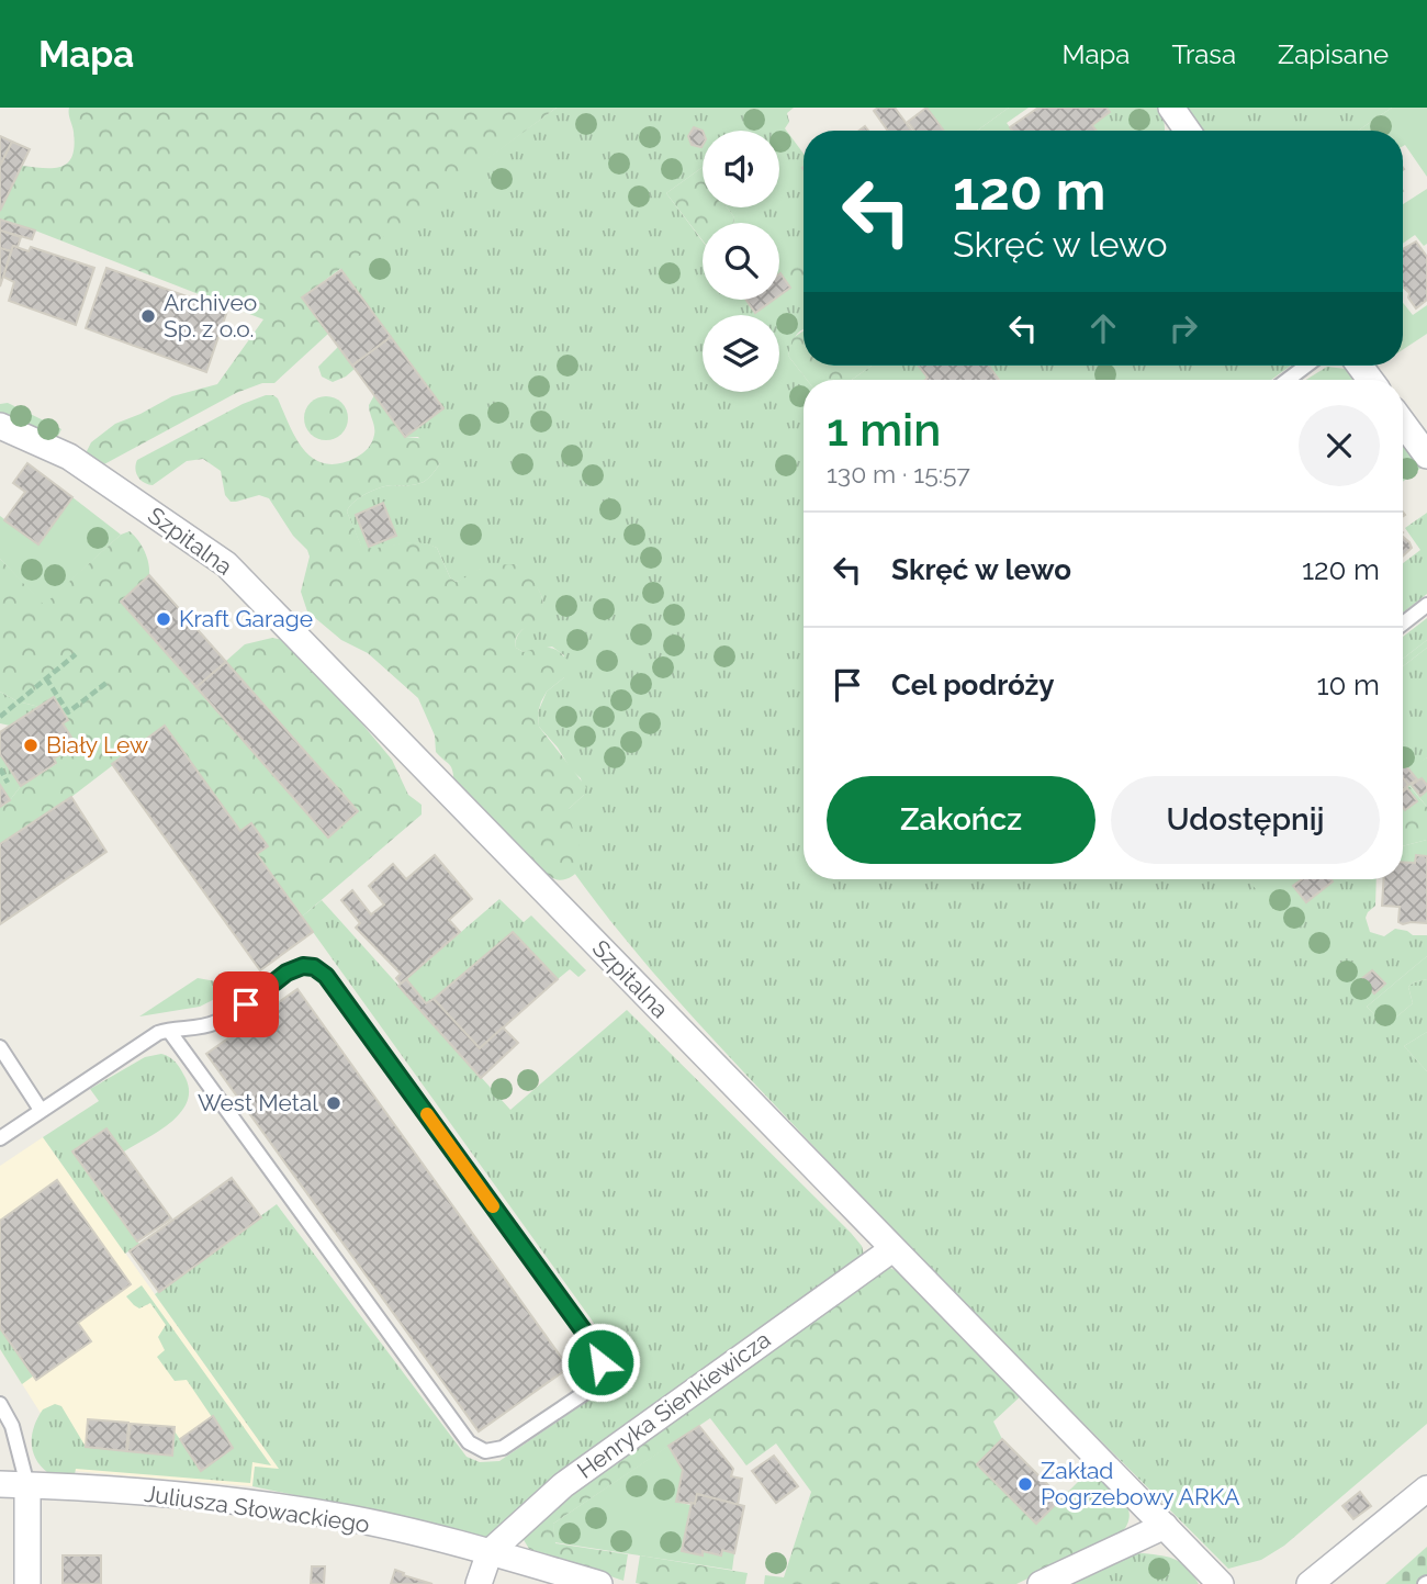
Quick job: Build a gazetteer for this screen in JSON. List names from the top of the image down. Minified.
{"streets":{"street":["Szpitalna","Henryka Sienkiewicza","Juliusza Słowackiego"]},"crossings":[["Szpitalna","Henryka Sienkiewicza"],["Henryka Sienkiewicza","Juliusza Słowackiego"]],"places":["Archiveo Sp. z o.o.","Kraft Garage","Biały Lew","West Metal","Zakład Pogrzebowy ARKA"],"page":{"header":"Mapa","nav":["Mapa","Trasa","Zapisane"],"turn":["120 m","Skręć w lewo"],"heading":["1 min","130 m · 15:57"],"list":[{"name":"Skręć w lewo","value":"120 m"},{"name":"Cel podróży","value":"10 m"}],"buttons":["Zakończ","Udostępnij"]}}
